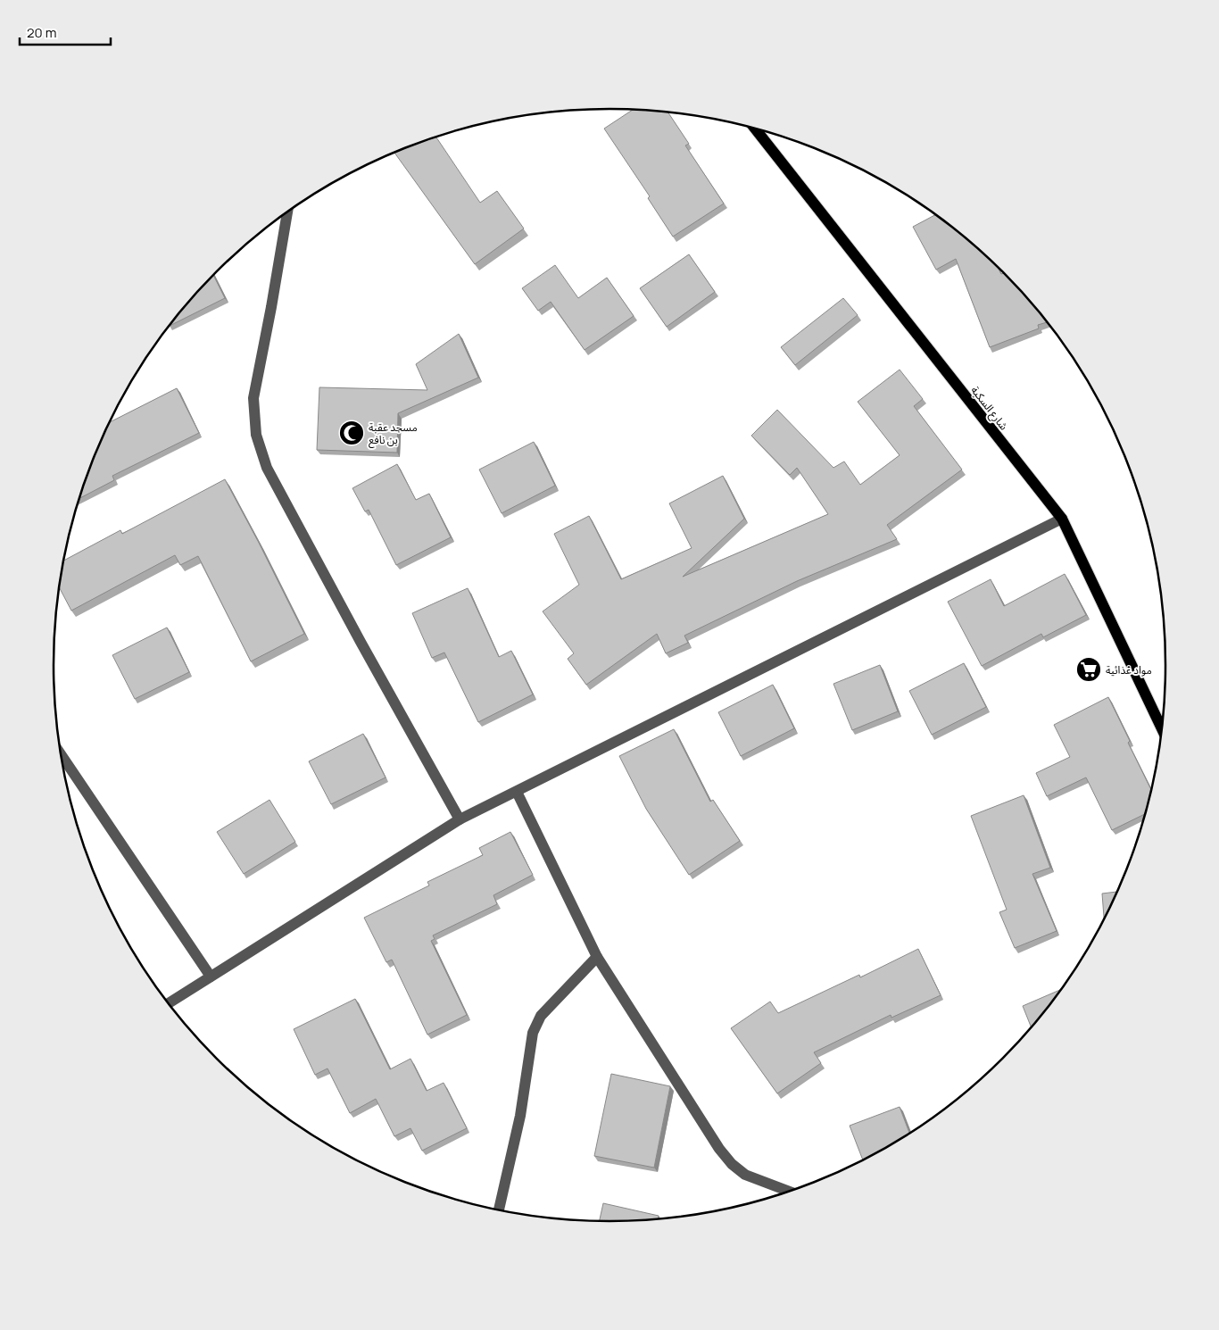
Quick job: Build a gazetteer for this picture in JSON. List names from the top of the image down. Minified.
{"streets":{"main road":["شارع السكبة"]},"places":{"mosque":["مسجد عقبة بن نافع"],"supermarket":["مواد غذائية"]},"scale_bar":"20 m"}
